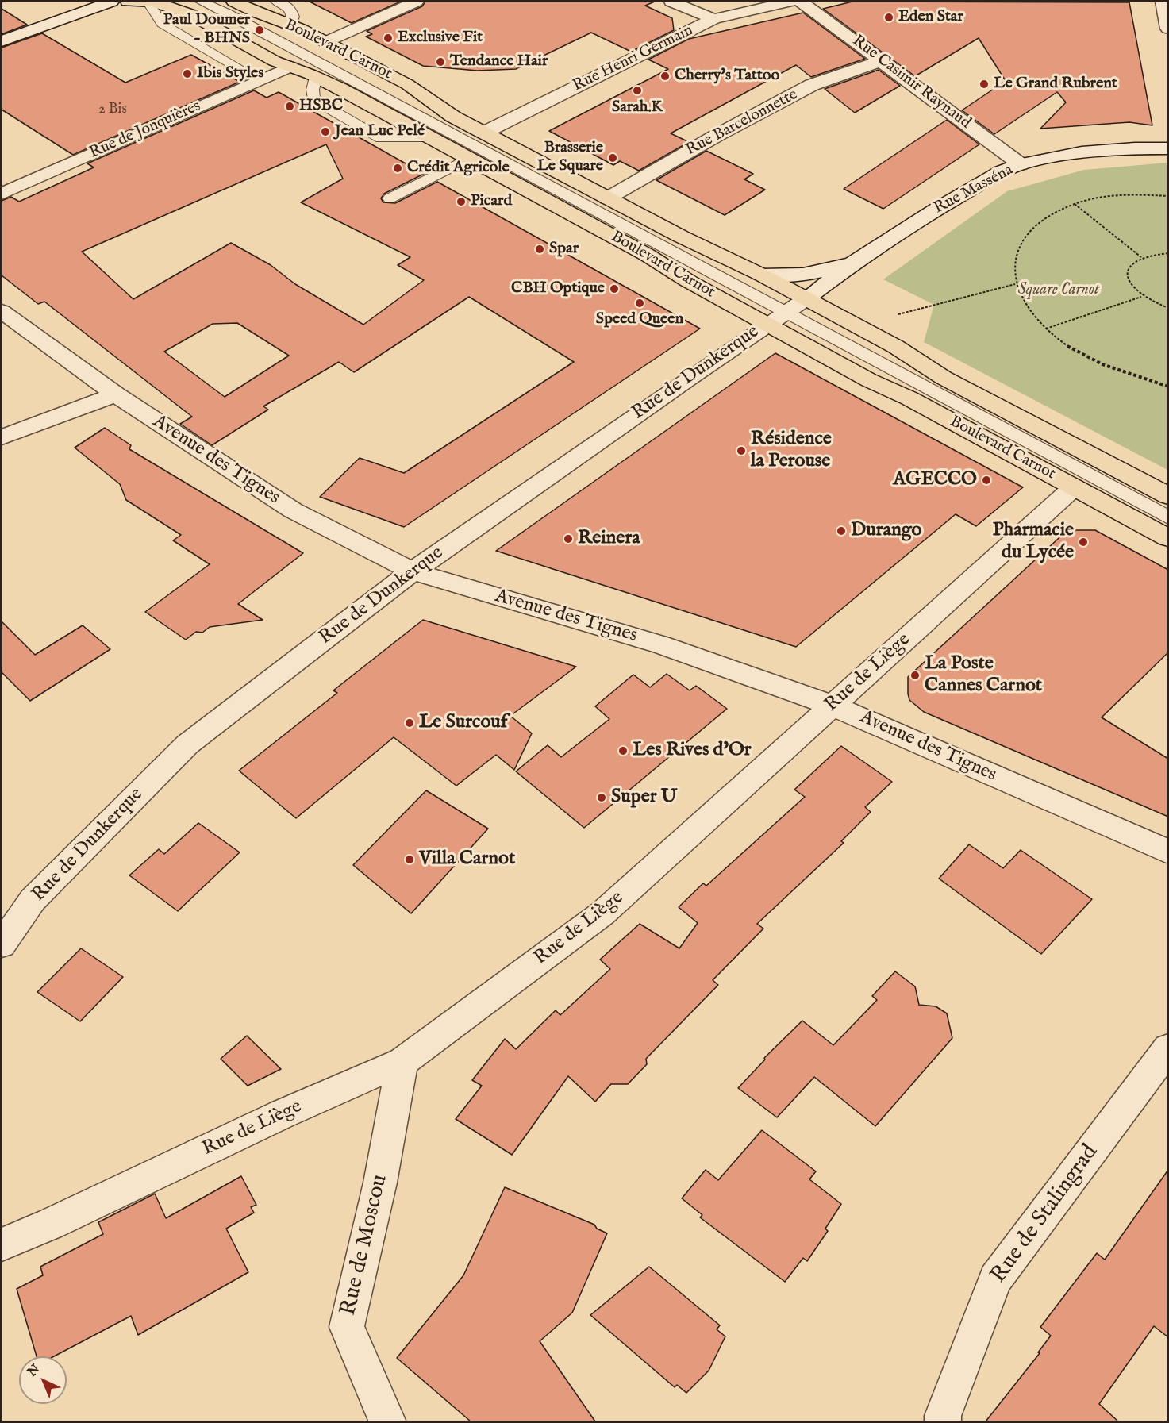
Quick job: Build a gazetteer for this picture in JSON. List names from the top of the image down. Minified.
{"streets":{"main road":["Boulevard Carnot"],"street":["Rue Henri Germain","Rue Casimir Raynaud","Rue Barcelonnette","Rue de Jonquières","Rue Masséna","Rue de Dunkerque","Avenue des Tignes","Rue de Liège","Rue de Stalingrad","Rue de Moscou"]},"crossings":[["Boulevard Carnot","Rue Henri Germain"],["Boulevard Carnot","Rue Barcelonnette"],["Boulevard Carnot","Rue de Jonquières"],["Boulevard Carnot","Rue Masséna"],["Boulevard Carnot","Rue de Dunkerque"],["Boulevard Carnot","Rue de Liège"],["Rue Casimir Raynaud","Rue Barcelonnette"],["Rue Casimir Raynaud","Rue Masséna"],["Rue Masséna","Rue de Dunkerque"],["Rue de Dunkerque","Avenue des Tignes"],["Avenue des Tignes","Rue de Liège"],["Rue de Liège","Rue de Moscou"]],"parks":["Square Carnot"],"places":["Eden Star","Paul Doumer - BHNS","Exclusive Fit","Tendance Hair","Ibis Styles","Cherry's Tattoo","Le Grand Rubrent","Sarah.K","HSBC","Jean Luc Pelé","Brasserie Le Square","Crédit Agricole","Picard","Spar","CBH Optique","Speed Queen","Résidence la Perouse","AGECCO","Durango","Reinera","Pharmacie du Lycée","La Poste Cannes Carnot","Le Surcouf","Les Rives d'Or","Super U","Villa Carnot"],"house_numbers":["2 Bis"],"north":"top left"}
